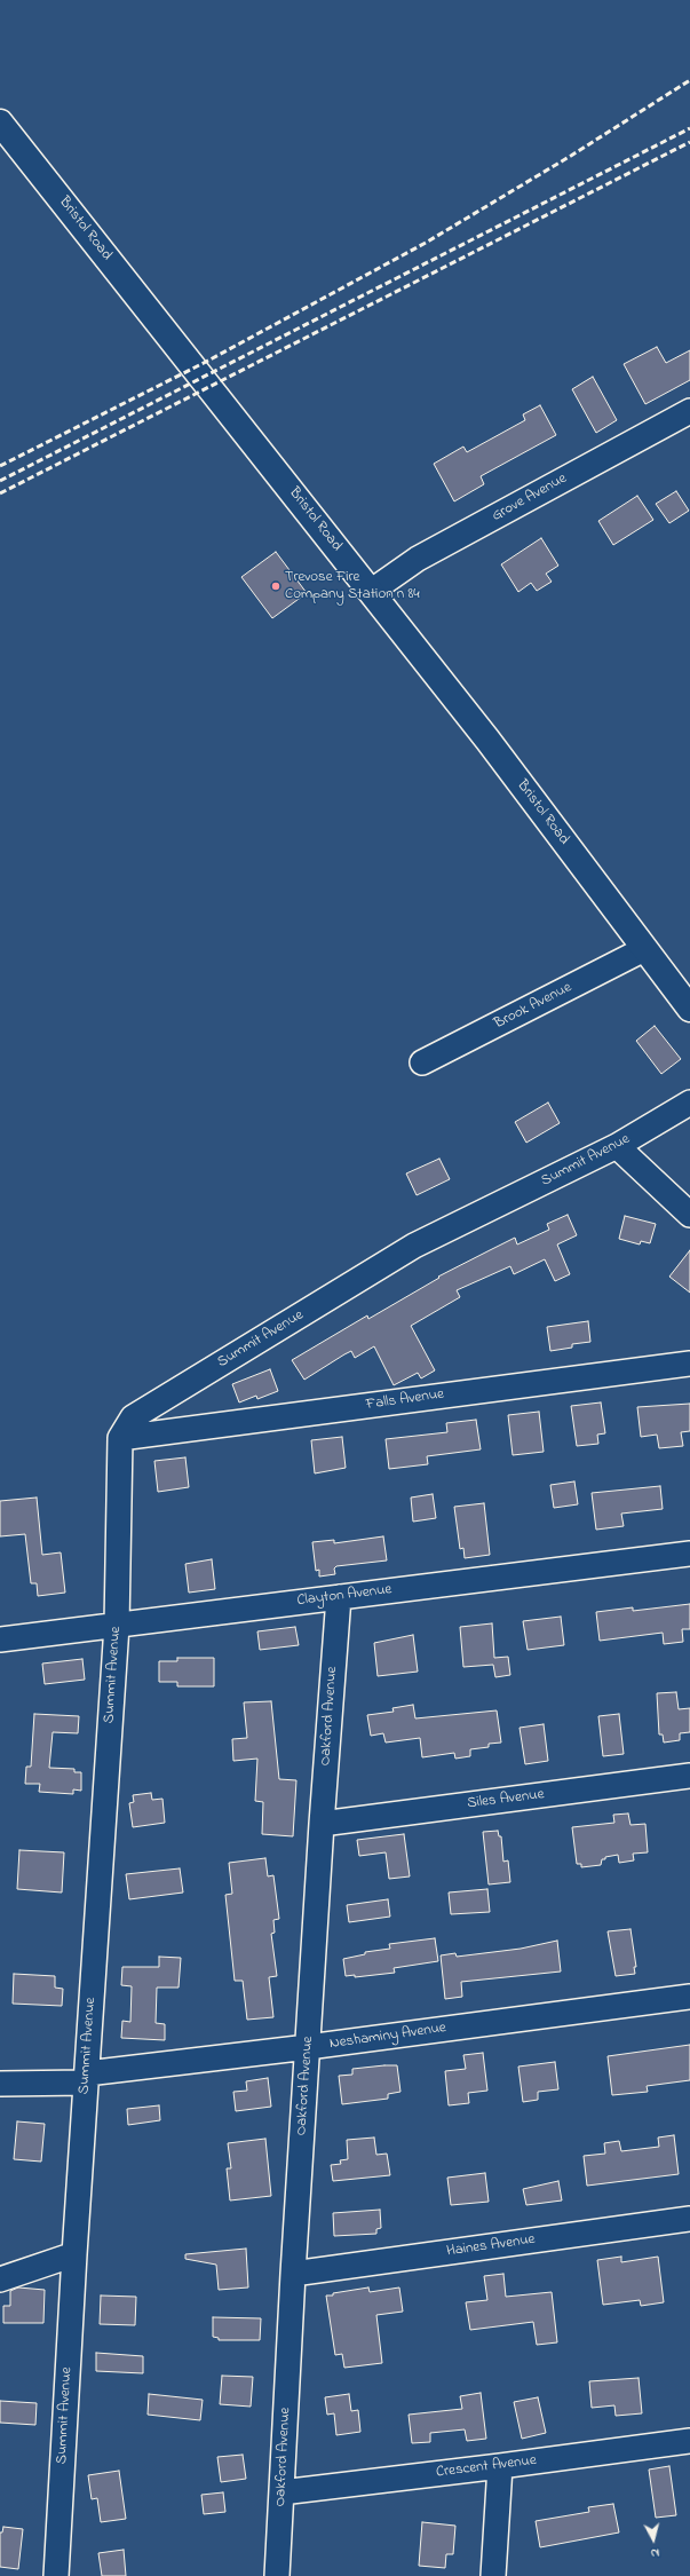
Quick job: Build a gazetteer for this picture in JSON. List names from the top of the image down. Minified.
{"streets":{"main road":["Bristol Road"],"street":["Grove Avenue","Brook Avenue","Summit Avenue","Falls Avenue","Clayton Avenue","Oakford Avenue","Siles Avenue","Neshaminy Avenue","Haines Avenue","Crescent Avenue"]},"crossings":[["Bristol Road","Grove Avenue"],["Bristol Road","Brook Avenue"],["Summit Avenue","Falls Avenue"],["Summit Avenue","Clayton Avenue"],["Summit Avenue","Neshaminy Avenue"],["Clayton Avenue","Oakford Avenue"],["Oakford Avenue","Siles Avenue"],["Oakford Avenue","Neshaminy Avenue"],["Oakford Avenue","Haines Avenue"],["Oakford Avenue","Crescent Avenue"]],"places":["Trevose Fire Company Station n 84"],"north":"bottom"}
